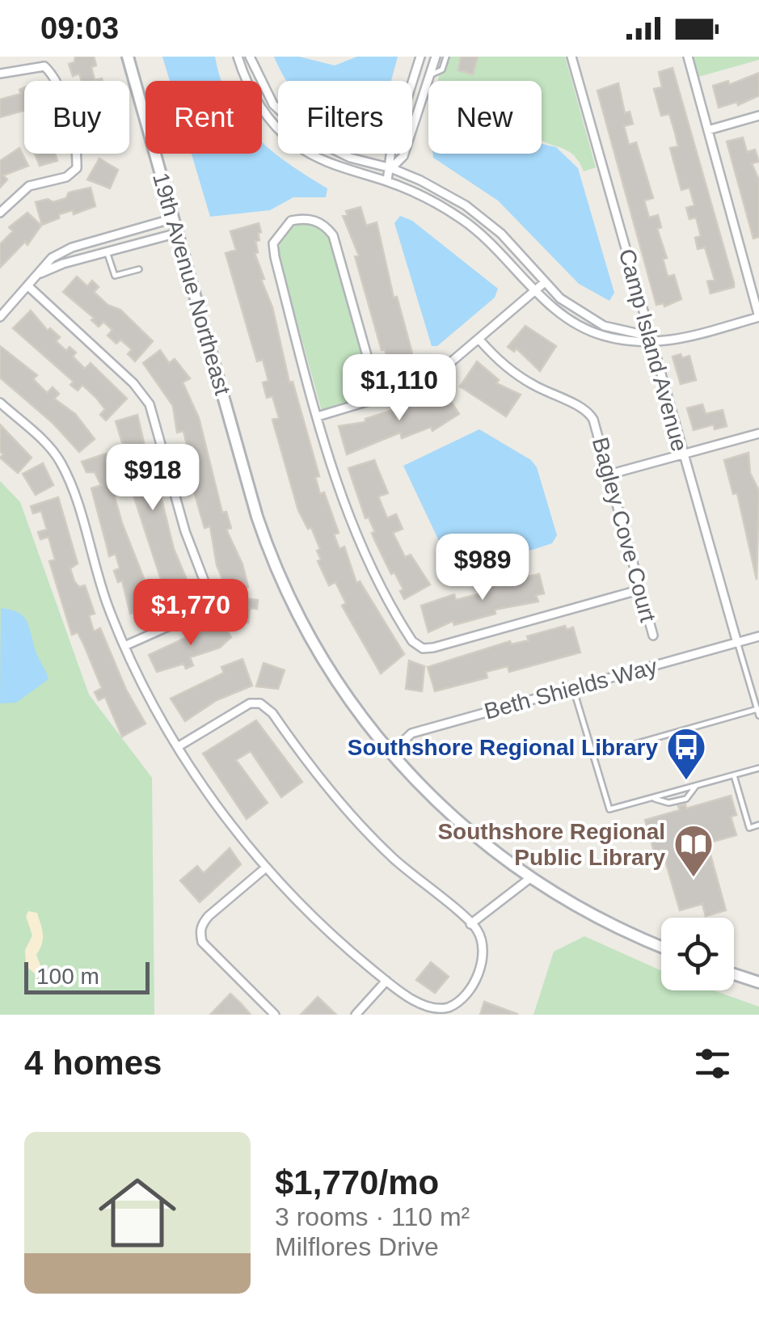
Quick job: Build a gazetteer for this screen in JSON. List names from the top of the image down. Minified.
{"streets":{"street":["19th Avenue Northeast","Camp Island Avenue","Bagley Cove Court","Beth Shields Way"]},"crossings":[["19th Avenue Northeast","Beth Shields Way"],["Camp Island Avenue","Beth Shields Way"]],"places":{"bus stop":["Southshore Regional Library"],"library":["Southshore Regional Public Library"]},"scale_bar":"100 m","page":{"status":"09:03","chip":["Buy","Rent","Filters","New"],"price":["$1,110","$918","$989","$1,770"],"scale":"100 m","heading":"4 homes","list":[{"name":"$1,770/mo","note":"3 rooms · 110 m² · Milflores Drive"}]}}
